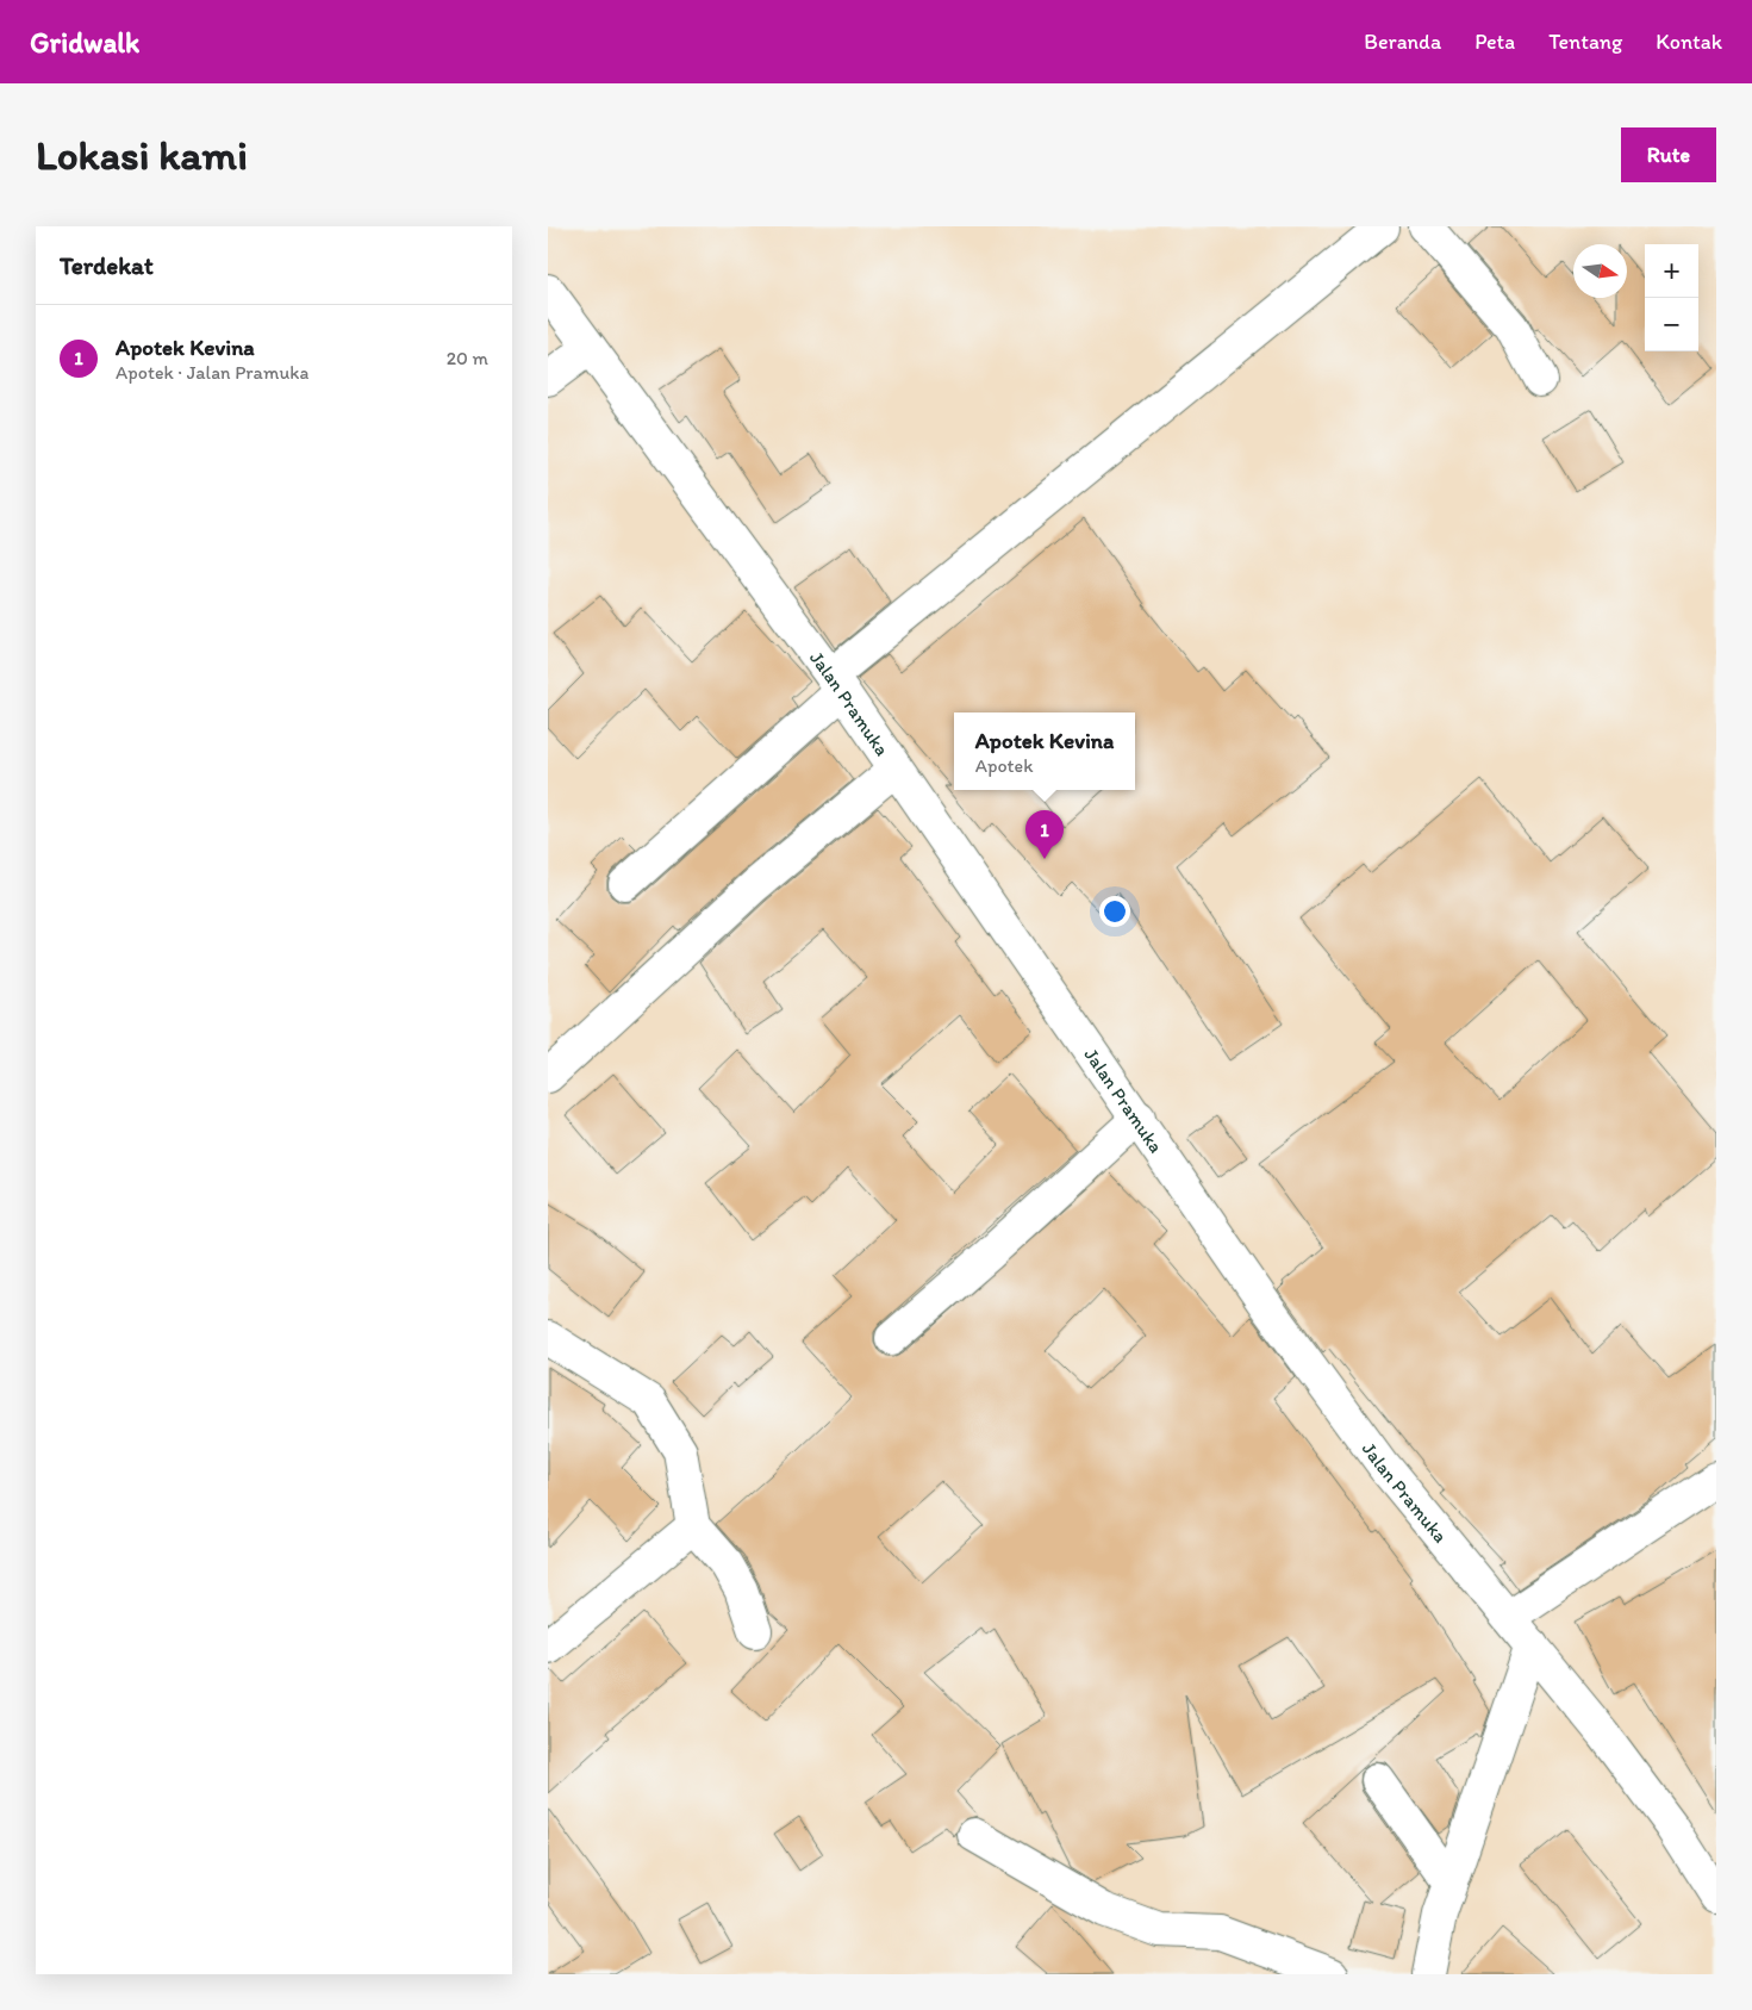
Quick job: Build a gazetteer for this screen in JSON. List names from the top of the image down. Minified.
{"streets":{"street":["Jalan Pramuka"]},"north":"right","page":{"header":"Gridwalk","nav":["Beranda","Peta","Tentang","Kontak"],"buttons":"Rute","title":"Lokasi kami","heading":"Terdekat","map_buttons":["+","−"],"list":[{"mark":"1","name":"Apotek Kevina","note":"Apotek · Jalan Pramuka","value":"20 m"}],"popup":["Apotek Kevina","Apotek"],"pins":"1"}}
